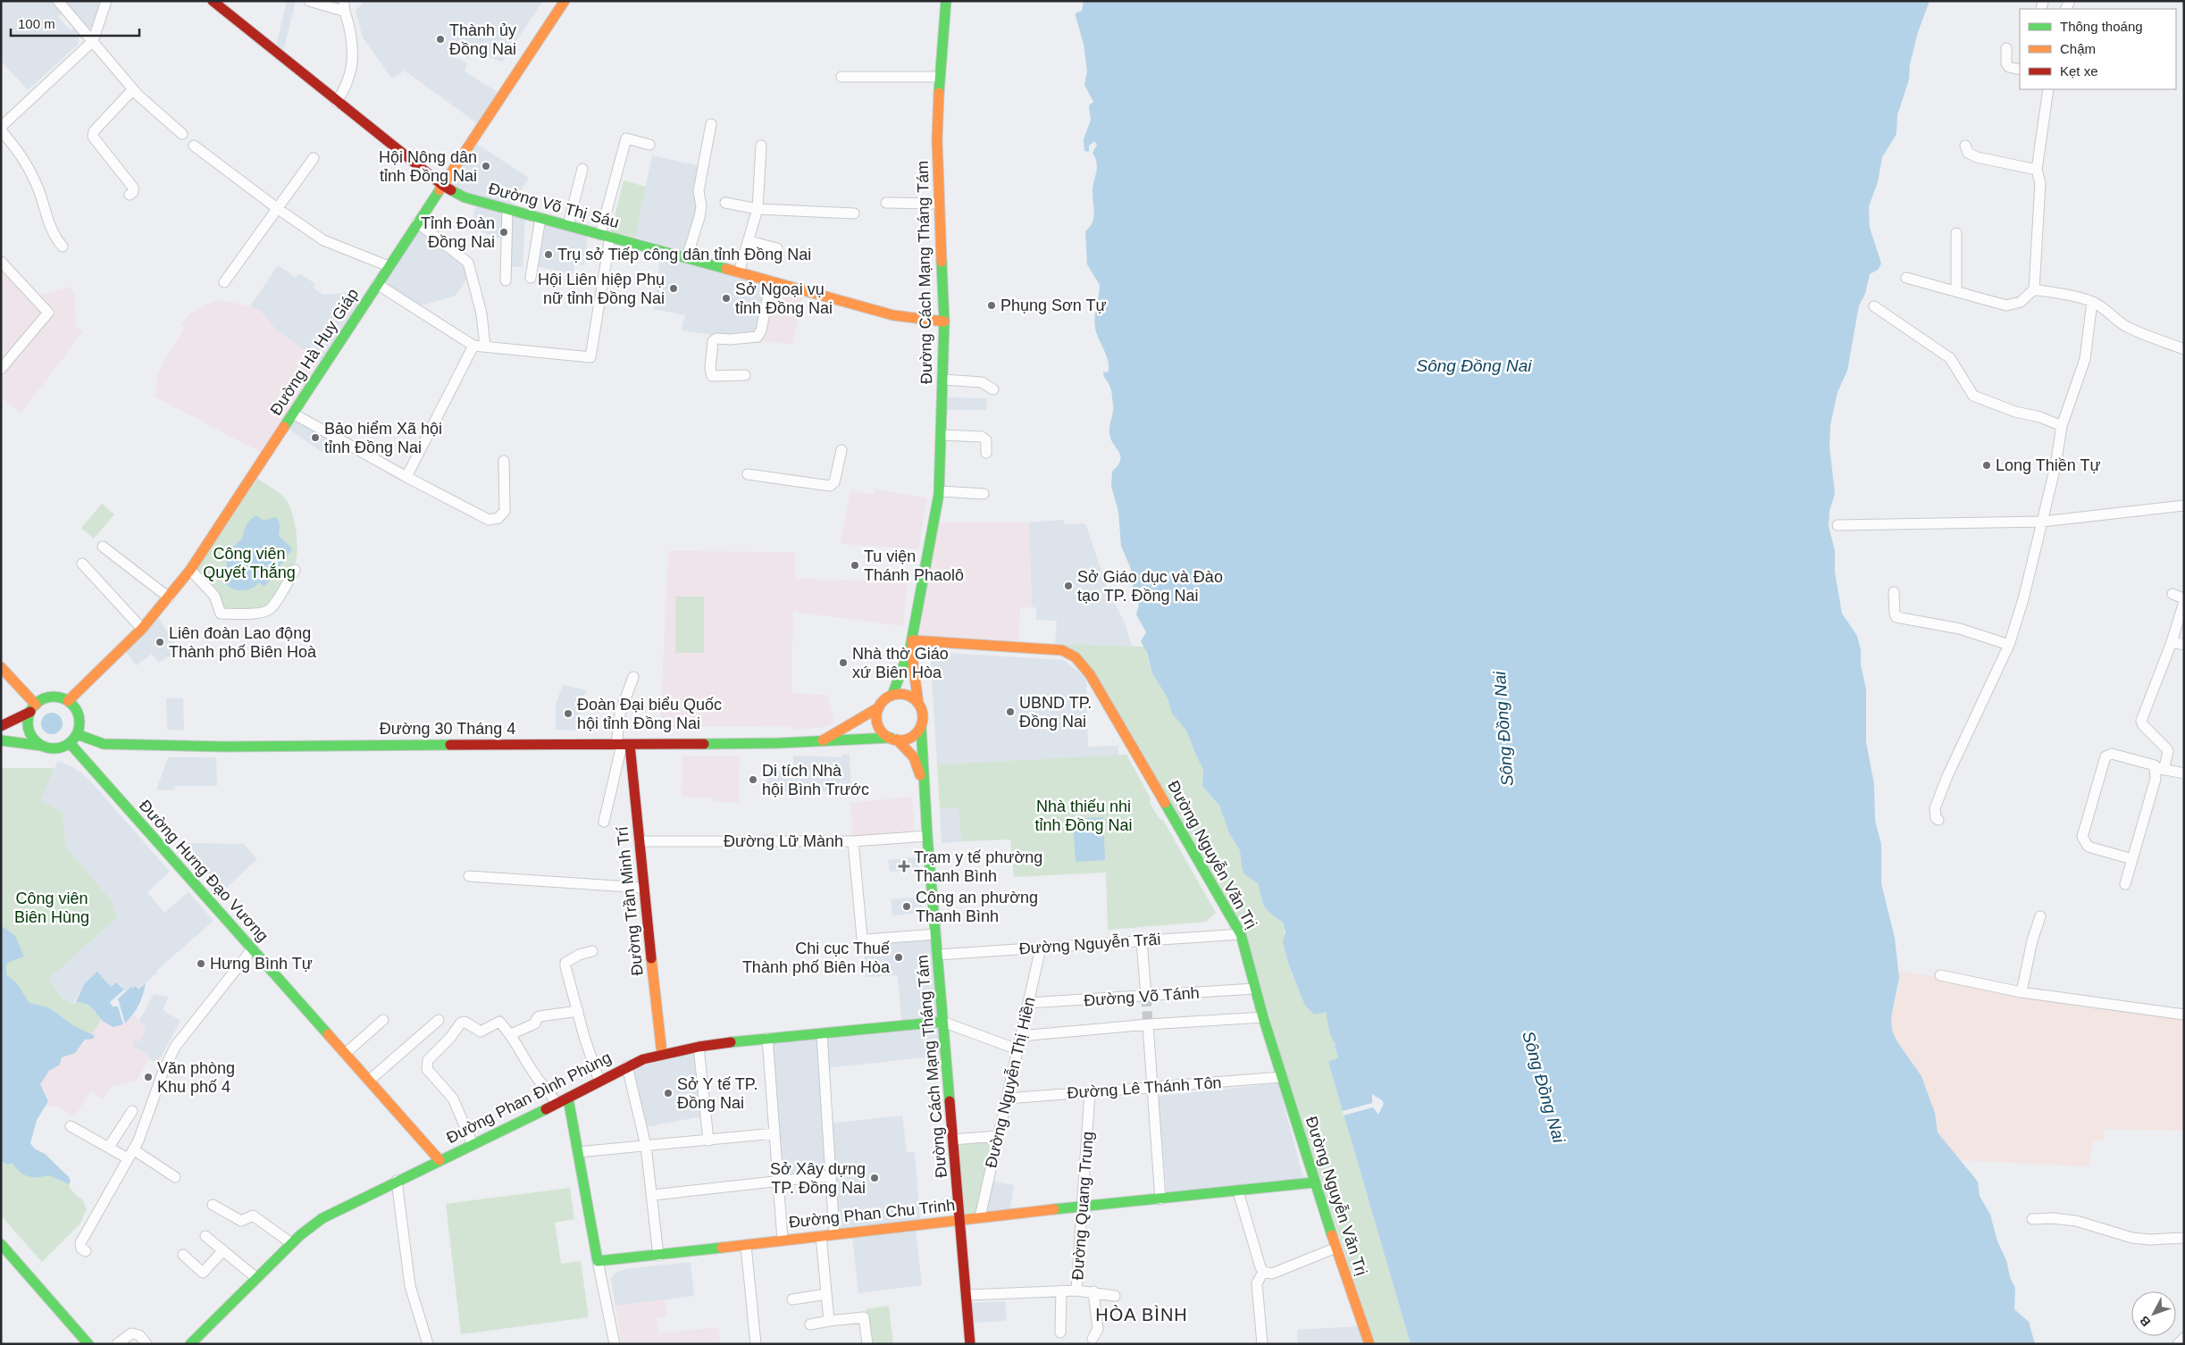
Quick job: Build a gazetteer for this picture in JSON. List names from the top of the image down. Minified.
{"streets":{"main road":["Đường Võ Thị Sáu","Đường Cách Mạng Tháng Tám","Đường Hà Huy Giáp","Đường 30 Tháng 4","Đường Nguyễn Văn Trị","Đường Hưng Đạo Vương","Đường Trần Minh Trí","Đường Phan Đình Phùng","Đường Phan Chu Trinh"],"street":["Đường Lữ Mành","Đường Nguyễn Trãi","Đường Võ Tánh","Đường Nguyễn Thị Hiền","Đường Lê Thánh Tôn","Đường Quang Trung"]},"crossings":[["Đường Võ Thị Sáu","Đường Cách Mạng Tháng Tám"],["Đường Võ Thị Sáu","Đường Hà Huy Giáp"],["Đường Cách Mạng Tháng Tám","Đường 30 Tháng 4"],["Đường Cách Mạng Tháng Tám","Đường Lữ Mành"],["Đường Cách Mạng Tháng Tám","Đường Nguyễn Văn Trị"],["Đường Cách Mạng Tháng Tám","Đường Nguyễn Trãi"],["Đường Cách Mạng Tháng Tám","Đường Phan Đình Phùng"],["Đường Cách Mạng Tháng Tám","Đường Quang Trung"],["Đường Cách Mạng Tháng Tám","Đường Phan Chu Trinh"],["Đường Hà Huy Giáp","Đường 30 Tháng 4"],["Đường Hà Huy Giáp","Đường Hưng Đạo Vương"],["Đường 30 Tháng 4","Đường Hưng Đạo Vương"],["Đường 30 Tháng 4","Đường Trần Minh Trí"],["Đường Lữ Mành","Đường Trần Minh Trí"],["Đường Nguyễn Văn Trị","Đường Nguyễn Trãi"],["Đường Nguyễn Văn Trị","Đường Võ Tánh"],["Đường Nguyễn Văn Trị","Đường Lê Thánh Tôn"],["Đường Nguyễn Văn Trị","Đường Phan Chu Trinh"],["Đường Hưng Đạo Vương","Đường Phan Đình Phùng"],["Đường Trần Minh Trí","Đường Phan Đình Phùng"],["Đường Nguyễn Trãi","Đường Nguyễn Thị Hiền"],["Đường Võ Tánh","Đường Nguyễn Thị Hiền"],["Đường Nguyễn Thị Hiền","Đường Lê Thánh Tôn"],["Đường Nguyễn Thị Hiền","Đường Phan Chu Trinh"],["Đường Lê Thánh Tôn","Đường Quang Trung"],["Đường Quang Trung","Đường Phan Chu Trinh"]],"districts":["HÒA BÌNH"],"water":["Sông Đồng Nai"],"parks":["Công viên Quyết Thắng","Nhà thiếu nhi tỉnh Đồng Nai","Công viên Biên Hùng"],"places":{"other":["Thành ủy Đồng Nai","Hội Nông dân tỉnh Đồng Nai","Tỉnh Đoàn Đồng Nai","Trụ sở Tiếp công dân tỉnh Đồng Nai","Hội Liên hiệp Phụ nữ tỉnh Đồng Nai","Sở Ngoại vụ tỉnh Đồng Nai","Phụng Sơn Tự","Bảo hiểm Xã hội tỉnh Đồng Nai","Long Thiền Tự","Tu viện Thánh Phaolô","Sở Giáo dục và Đào tạo TP. Đồng Nai","Liên đoàn Lao động Thành phố Biên Hoà","Nhà thờ Giáo xứ Biên Hòa","UBND TP. Đồng Nai","Đoàn Đại biểu Quốc hội tỉnh Đồng Nai","Di tích Nhà hội Bình Trước","Công an phường Thanh Bình","Chi cục Thuế Thành phố Biên Hòa","Hưng Bình Tự","Văn phòng Khu phố 4","Sở Y tế TP. Đồng Nai","Sở Xây dựng TP. Đồng Nai"],"health":["Trạm y tế phường Thanh Bình"]},"legend":["Thông thoáng","Chậm","Kẹt xe"],"scale_bar":"100 m","north":"bottom left"}
